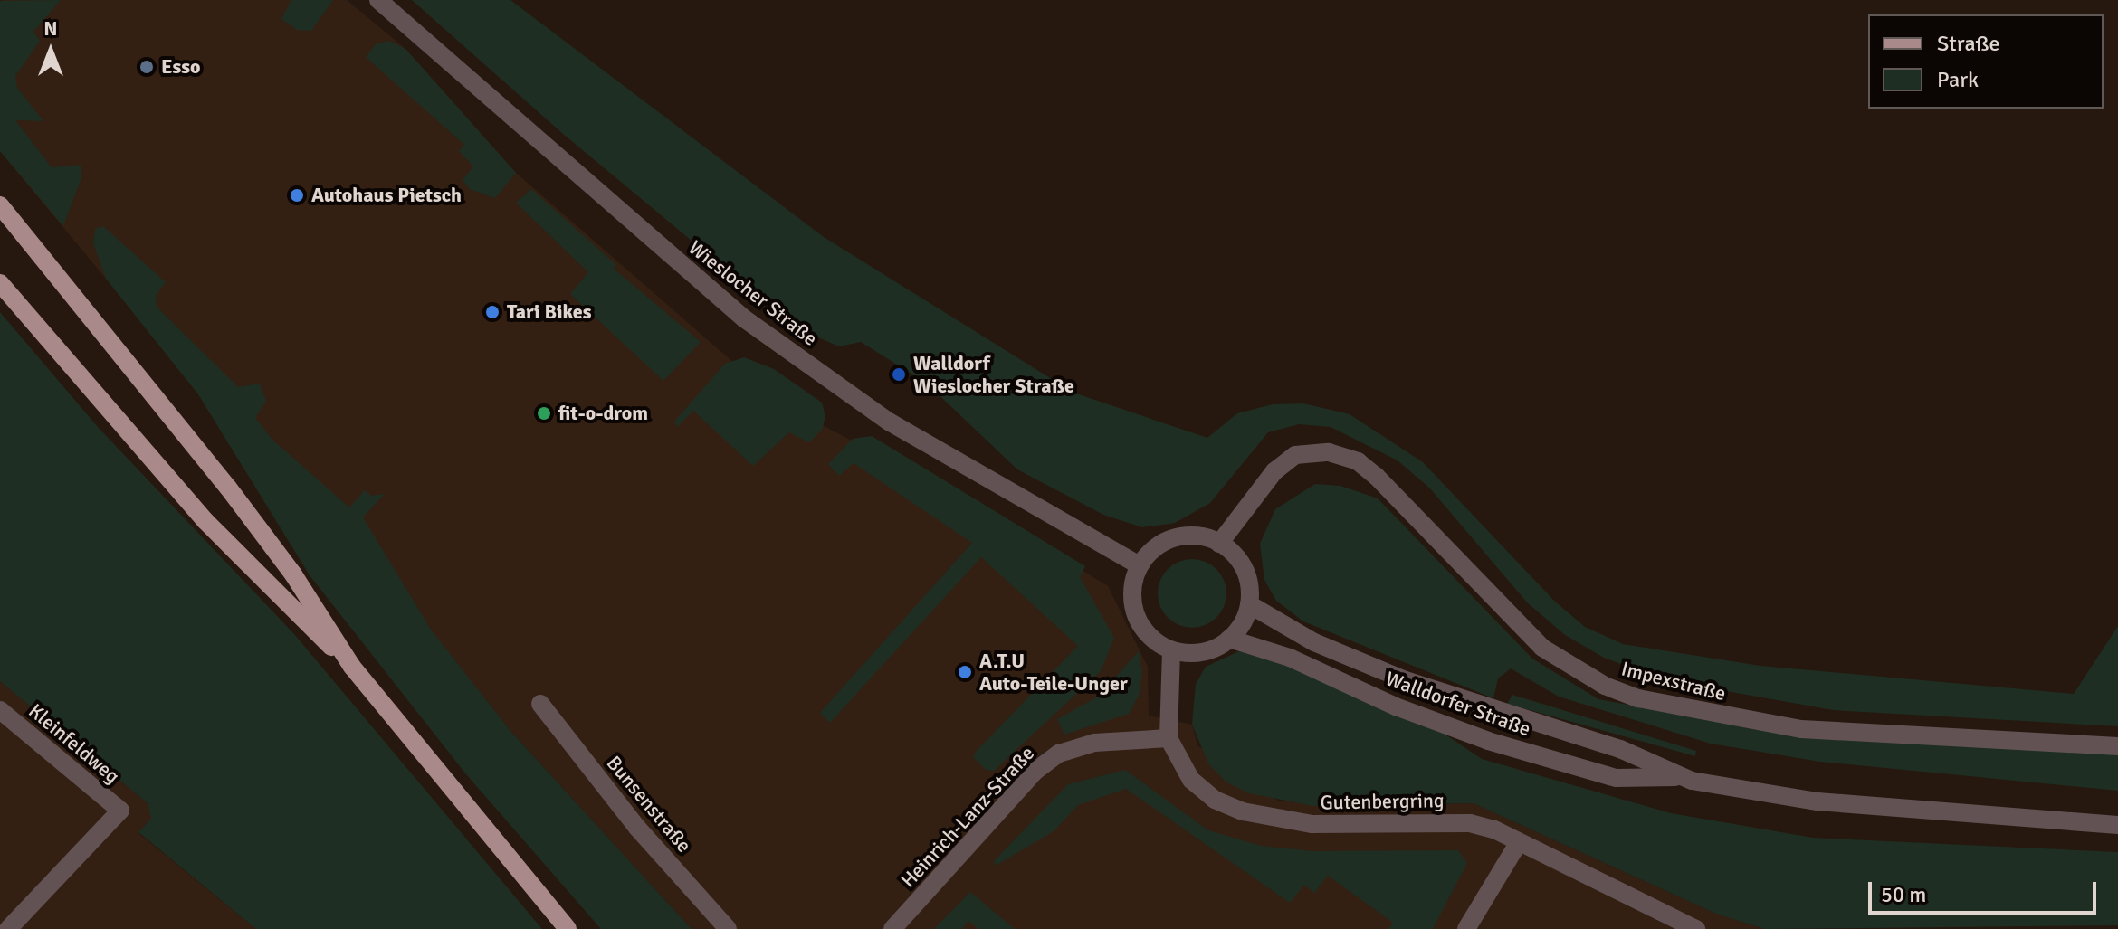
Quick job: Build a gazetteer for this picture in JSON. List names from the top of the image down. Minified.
{"streets":{"street":["Wieslocher Straße","Impexstraße","Walldorfer Straße","Kleinfeldweg","Gutenbergring","Bunsenstraße","Heinrich-Lanz-Straße"]},"crossings":[["Wieslocher Straße","Impexstraße"],["Wieslocher Straße","Walldorfer Straße"],["Impexstraße","Walldorfer Straße"],["Gutenbergring","Heinrich-Lanz-Straße"]],"places":["Esso","Autohaus Pietsch","Tari Bikes","Walldorf Wieslocher Straße","fit-o-drom","A.T.U Auto-Teile-Unger"],"legend":["Straße","Park"],"scale_bar":"50 m","north":"top"}
